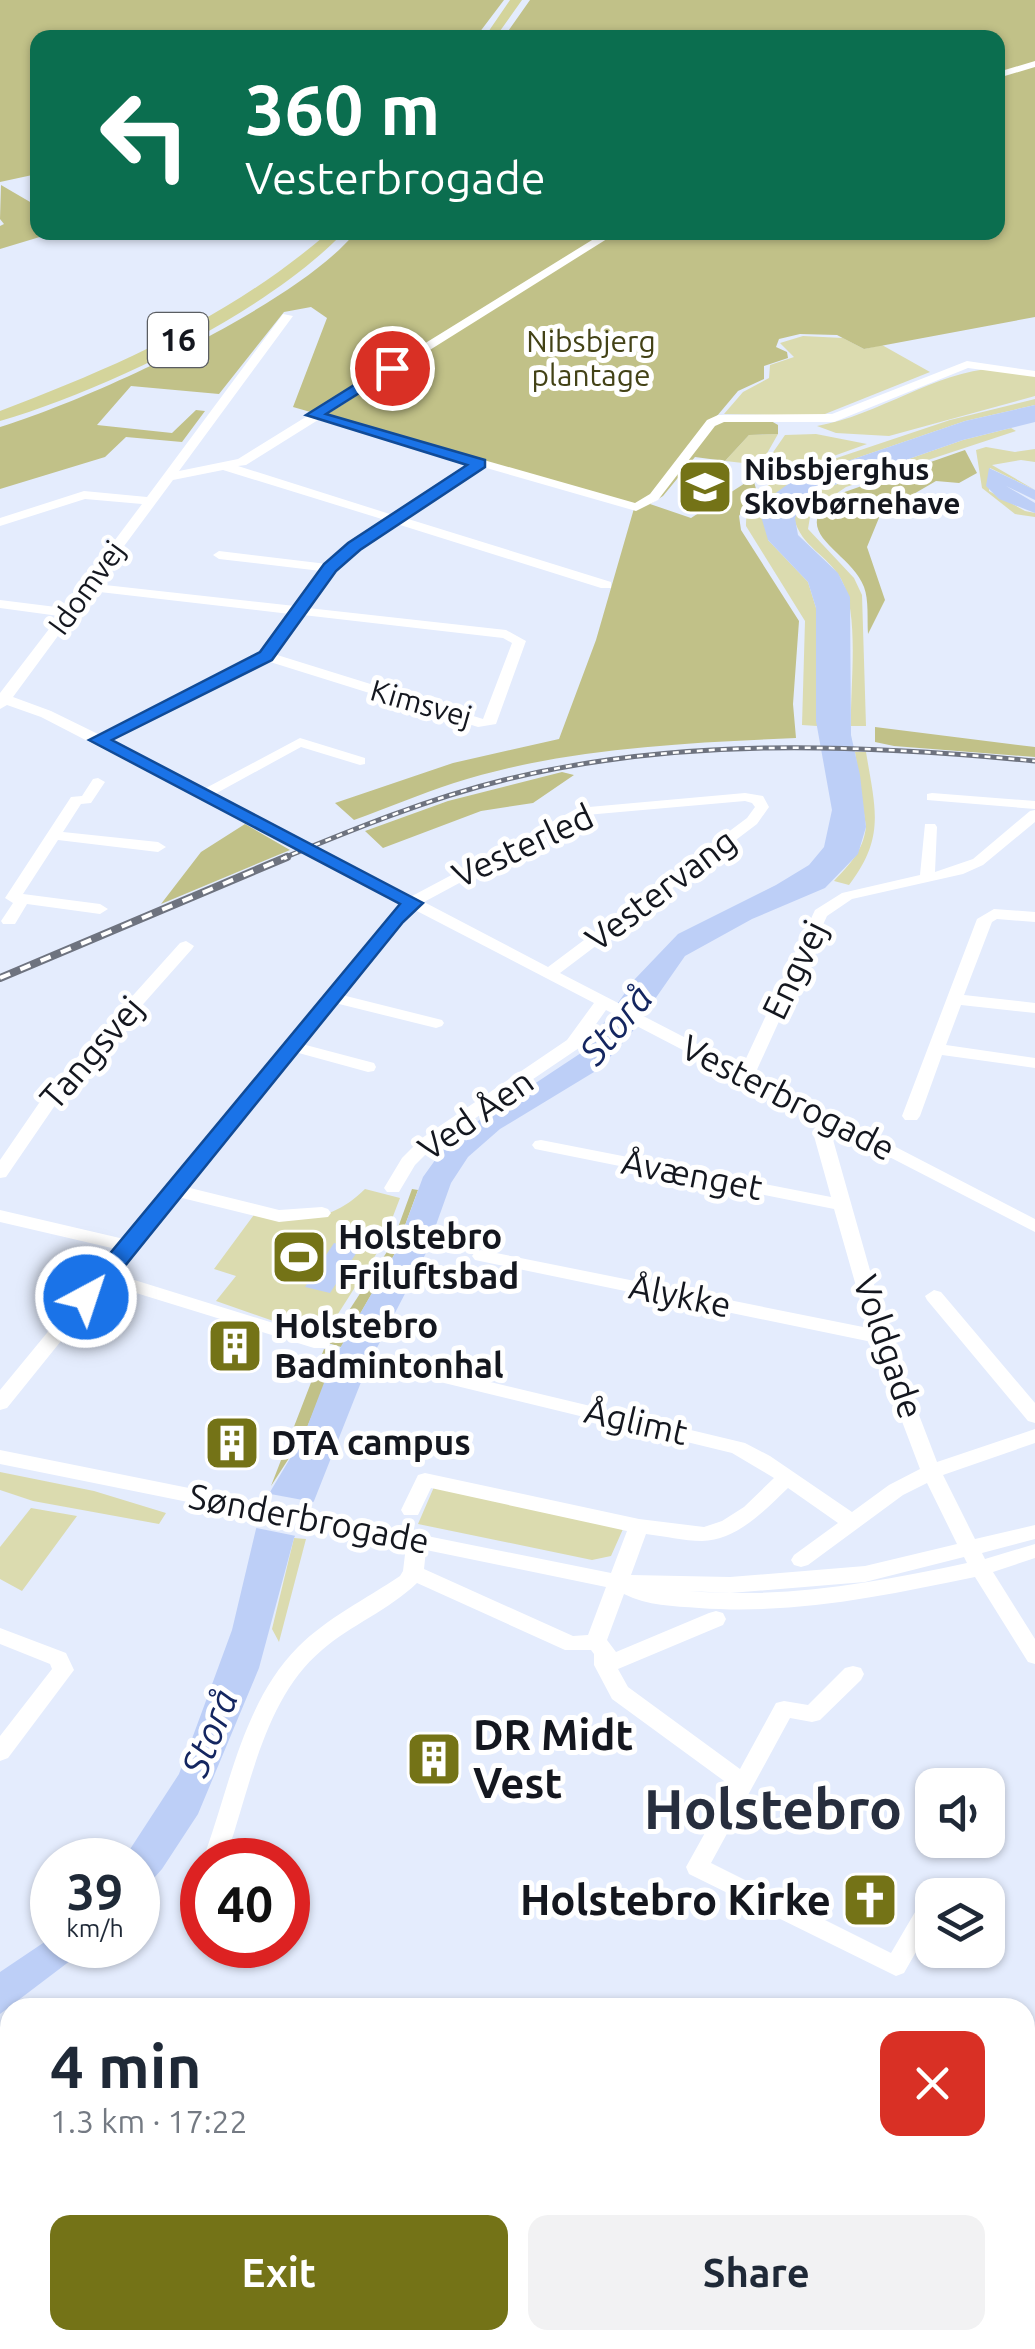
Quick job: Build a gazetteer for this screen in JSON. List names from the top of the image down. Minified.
{"streets":{"main road":["16"],"street":["Idomvej","Kimsvej","Vesterled","Vestervang","Engvej","Tangsvej","Vesterbrogade","Ved Åen","Åvænget","Ålykke","Voldgade","Åglimt","Sønderbrogade"]},"crossings":[["Idomvej","Vesterbrogade"],["Vesterled","Vestervang"],["Vesterled","Vesterbrogade"],["Vestervang","Vesterbrogade"],["Engvej","Vesterbrogade"],["Vesterbrogade","Ved Åen"],["Vesterbrogade","Voldgade"],["Åvænget","Voldgade"],["Ålykke","Voldgade"],["Voldgade","Sønderbrogade"]],"districts":["Holstebro"],"water":["Storå"],"parks":["Nibsbjerg plantage"],"places":{"school or university":["Nibsbjerghus Skovbørnehave"],"sports":["Holstebro Friluftsbad"],"building":["Holstebro Badmintonhal","DTA campus","DR Midt Vest"],"church":["Holstebro Kirke"]},"page":{"turn":["360 m","Vesterbrogade"],"speed":"39 km/h","limit":"40","heading":["4 min","1.3 km · 17:22"],"buttons":["Exit","Share"]}}
